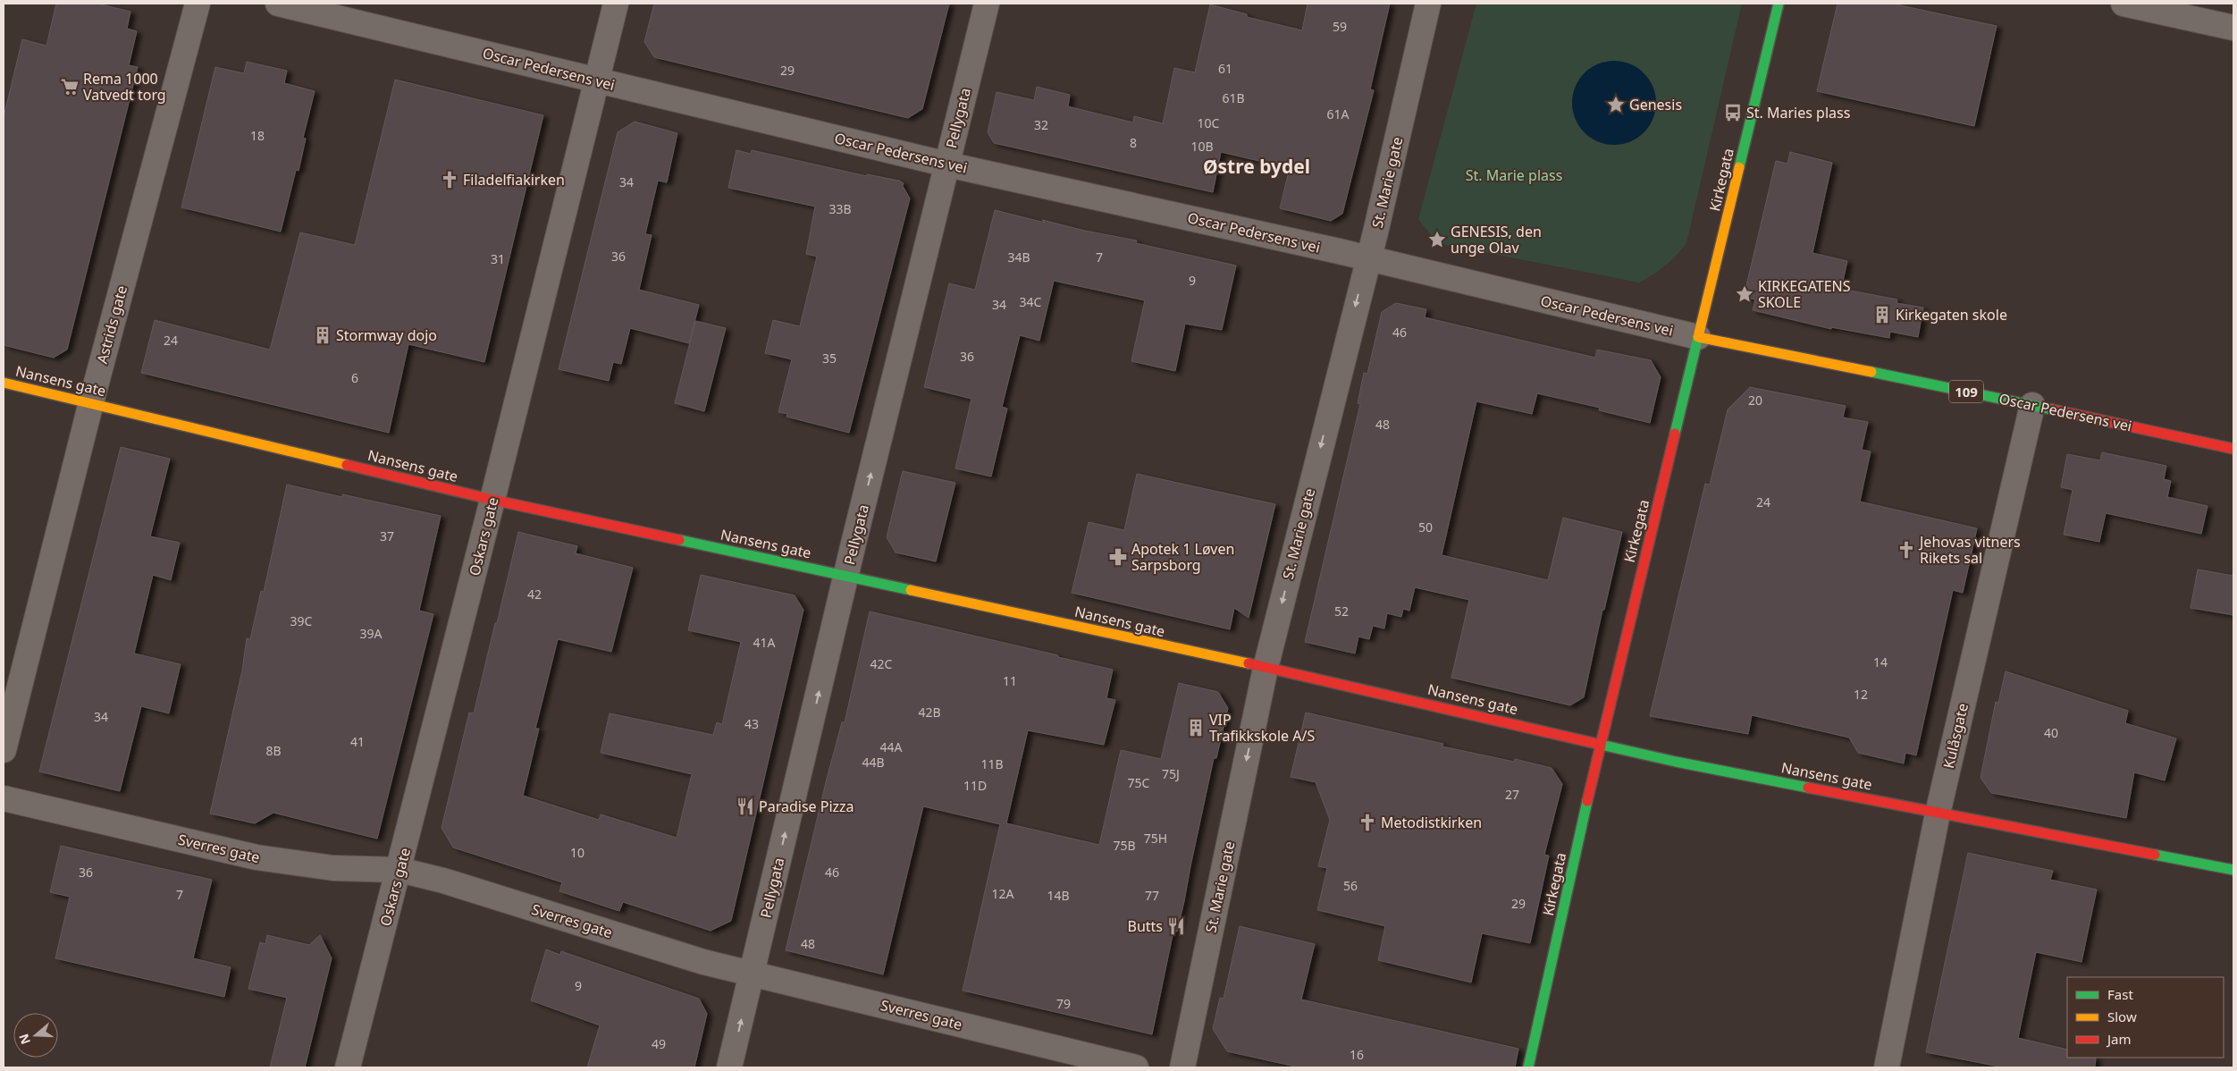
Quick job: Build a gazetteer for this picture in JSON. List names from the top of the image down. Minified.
{"streets":{"street":["Oscar Pedersens vei","Pellygata","Kirkegata","St. Marie gate","Astrids gate","Nansens gate","109","Oskars gate","Kulåsgate","Sverres gate"]},"crossings":[["Oscar Pedersens vei","Pellygata"],["Oscar Pedersens vei","Kirkegata"],["Oscar Pedersens vei","St. Marie gate"],["Oscar Pedersens vei","Oskars gate"],["Oscar Pedersens vei","Kulåsgate"],["Pellygata","Nansens gate"],["Pellygata","Sverres gate"],["Kirkegata","Nansens gate"],["St. Marie gate","Nansens gate"],["Astrids gate","Nansens gate"],["Nansens gate","Oskars gate"],["Nansens gate","Kulåsgate"],["Oskars gate","Sverres gate"]],"one_way":["Pellygata","St. Marie gate"],"districts":["Østre bydel"],"parks":["St. Marie plass"],"places":{"supermarket":["Rema 1000 Vatvedt torg"],"place":["Genesis","GENESIS, den unge Olav","KIRKEGATENS SKOLE"],"bus stop":["St. Maries plass"],"church":["Filadelfiakirken","Jehovas vitners Rikets sal","Metodistkirken"],"building":["Kirkegaten skole","Stormway dojo","VIP Trafikkskole A/S"],"pharmacy":["Apotek 1 Løven Sarpsborg"],"restaurant":["Paradise Pizza","Butts"]},"house_numbers":["59","61","29","61B","61A","10C","32","18","8","10B","34","33B","36","34B","7","31","9","34C","34","46","24","36","35","6","20","48","24","50","37","42","52","39C","39A","41A","14","42C","11","12","42B","34","43","40","41","44A","8B","44B","11B","75J","75C","11D","27","75H","75B","10","36","46","56","12A","7","14B","77","29","48","9","79","49","16"],"legend":["Fast","Slow","Jam"],"north":"left"}
